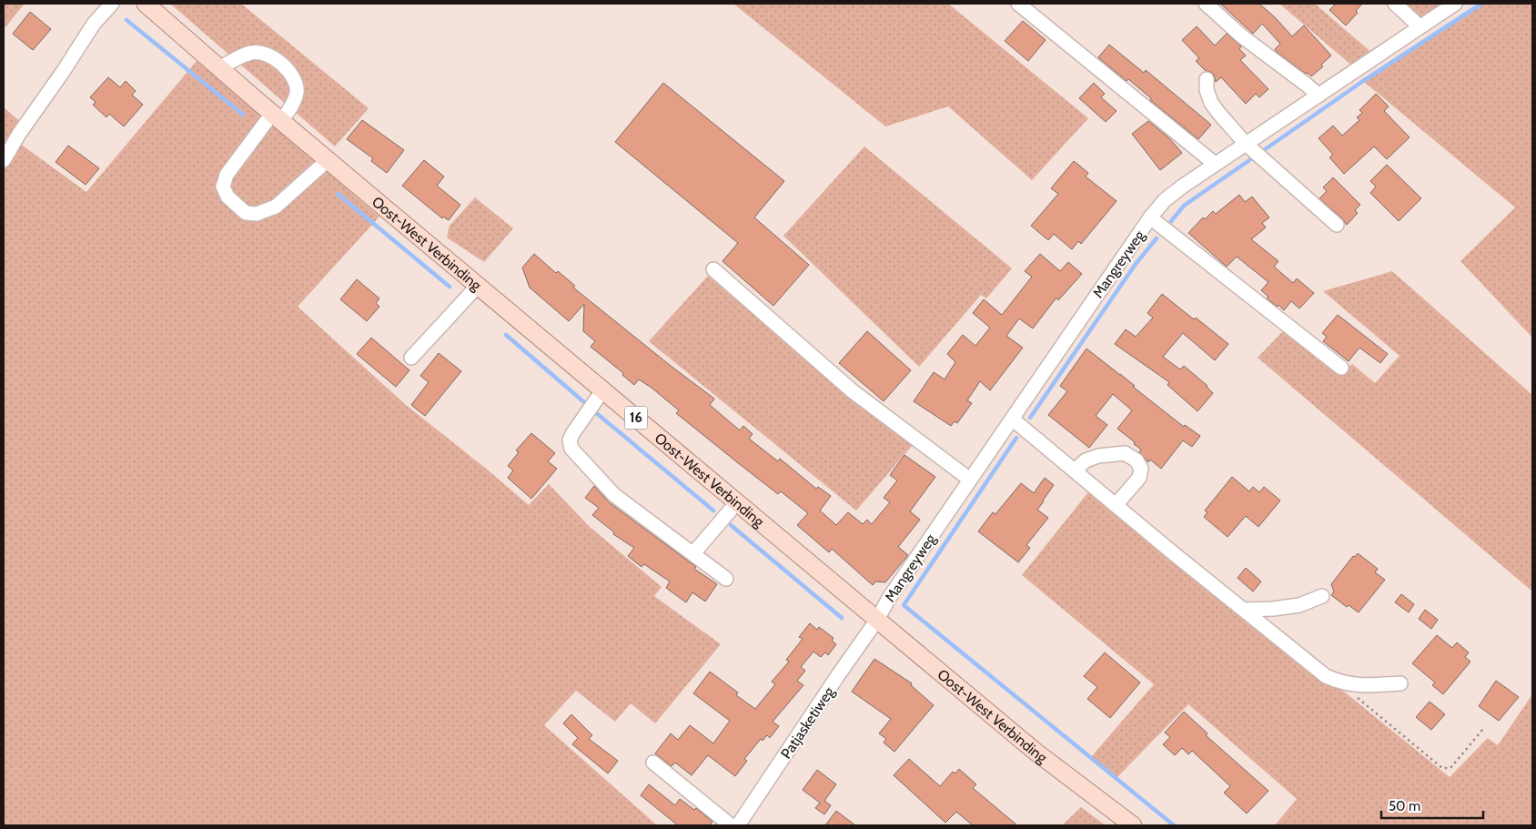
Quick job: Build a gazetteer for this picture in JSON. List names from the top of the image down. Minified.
{"streets":{"main road":["Oost-West Verbinding","16"],"street":["Mangreyweg","Patjasketiweg"]},"crossings":[["Oost-West Verbinding","Mangreyweg"],["Oost-West Verbinding","Patjasketiweg"],["Mangreyweg","Patjasketiweg"]],"scale_bar":"50 m"}
